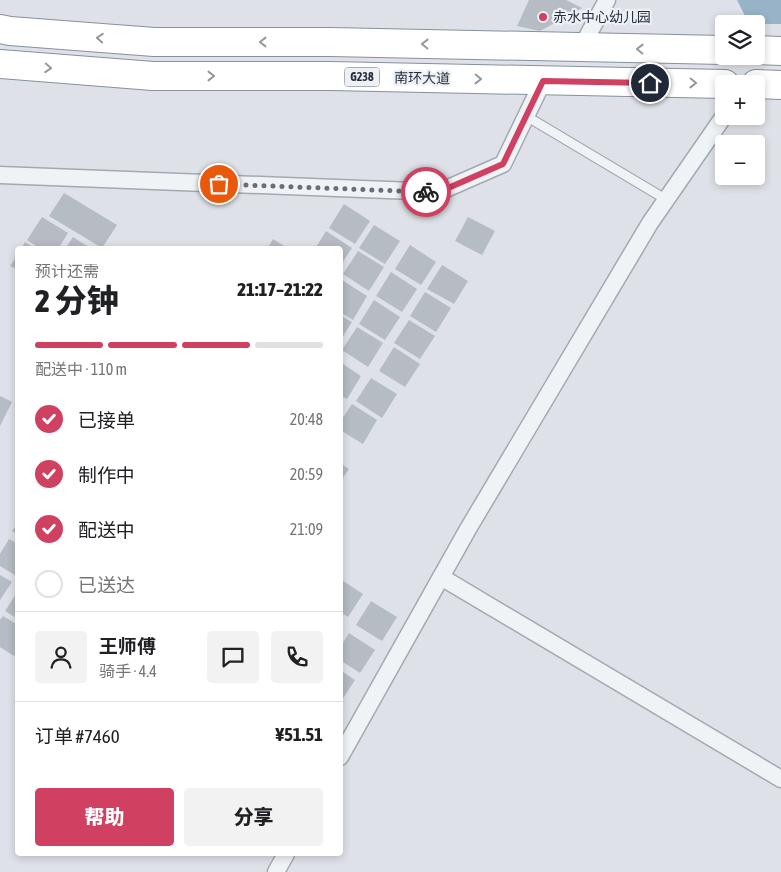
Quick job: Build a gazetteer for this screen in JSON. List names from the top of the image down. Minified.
{"streets":{"highway":["G238","南环大道"]},"places":["赤水中心幼儿园"],"page":{"map_buttons":["+","−"],"heading":["2 分钟","预计还需","21:17–21:22"],"panel":["王师傅","骑手 · 4.4","订单 #7460","¥51.51"],"bar":"配送中 · 110 m","list":[["已接单","20:48"],["制作中","20:59"],["配送中","21:09"],"已送达"],"buttons":["帮助","分享"]}}
